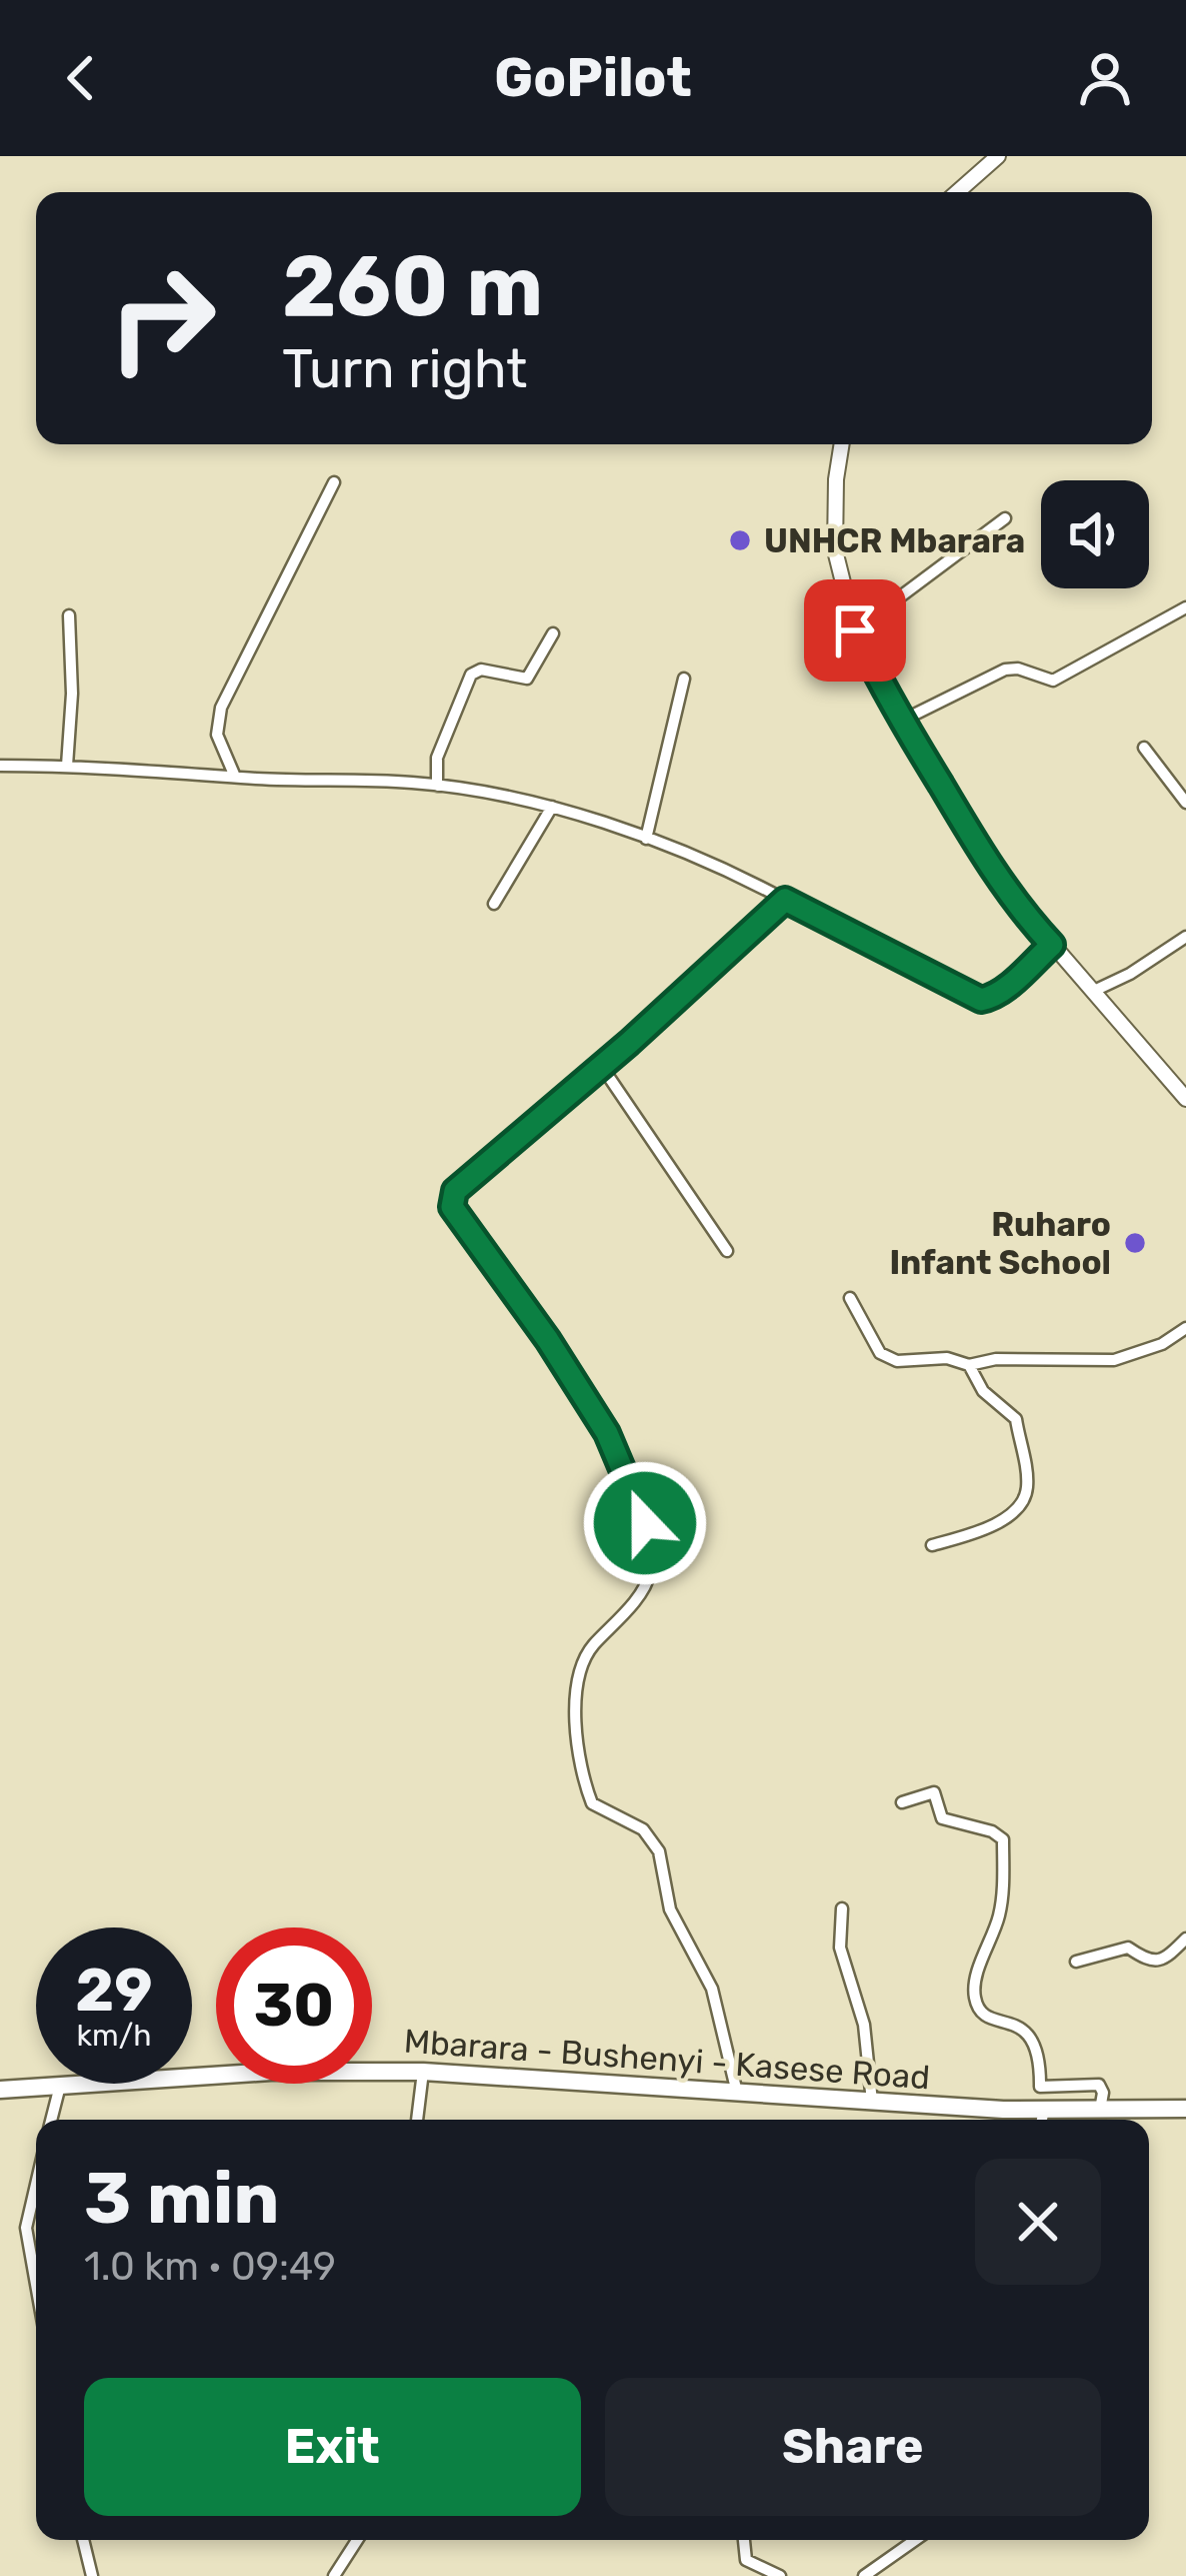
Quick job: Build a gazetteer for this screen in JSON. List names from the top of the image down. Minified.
{"streets":{"main road":["Mbarara - Bushenyi - Kasese Road"]},"places":["UNHCR Mbarara","Ruharo Infant School"],"page":{"header":"GoPilot","turn":["260 m","Turn right"],"speed":"29 km/h","limit":"30","heading":["3 min","1.0 km · 09:49"],"buttons":["Exit","Share"]}}
